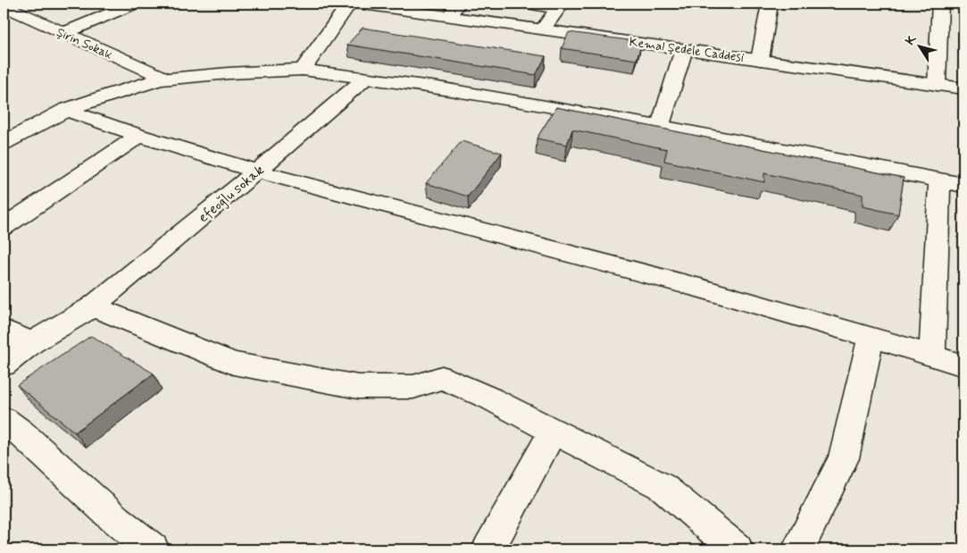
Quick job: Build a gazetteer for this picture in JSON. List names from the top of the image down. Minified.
{"streets":{"street":["Şirin Sokak","Kemal Şedele Caddesi","efeoğlu sokak"]},"north":"top left"}
